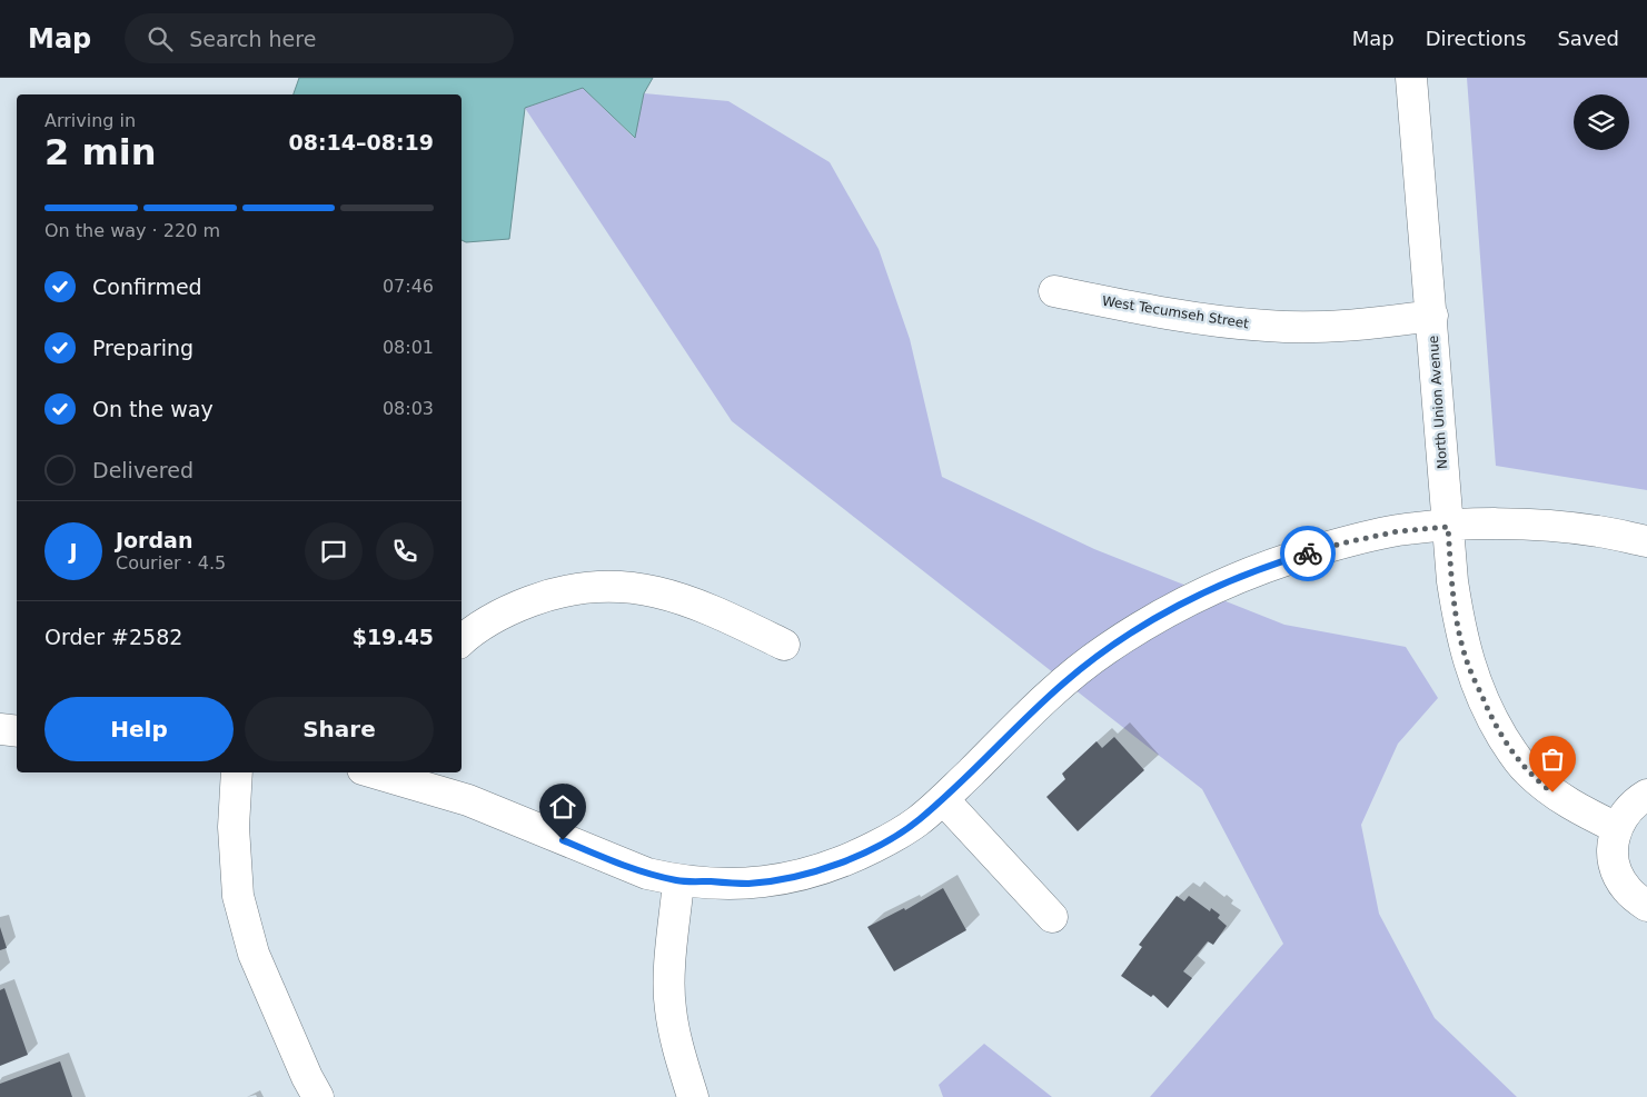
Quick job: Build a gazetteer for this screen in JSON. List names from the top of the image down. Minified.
{"streets":{"street":["West Tecumseh Street","North Union Avenue"]},"crossings":[["West Tecumseh Street","North Union Avenue"]],"page":{"header":"Map","search":"Search here","nav":["Map","Directions","Saved"],"heading":["2 min","Arriving in","08:14–08:19"],"panel":["Jordan","Courier · 4.5","Order #2582","$19.45"],"bar":"On the way · 220 m","list":[["Confirmed","07:46"],["Preparing","08:01"],["On the way","08:03"],"Delivered"],"round":"J","buttons":["Help","Share"]}}
